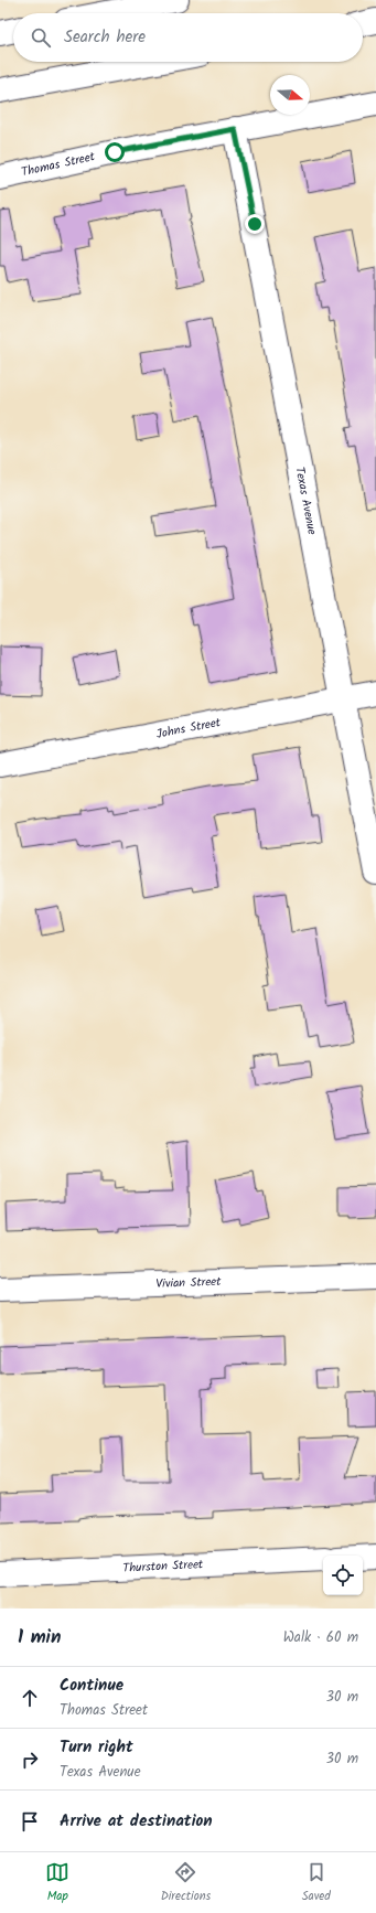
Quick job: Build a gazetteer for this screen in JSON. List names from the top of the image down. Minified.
{"streets":{"main road":["Thomas Street","Texas Avenue","Johns Street","Vivian Street","Thurston Street"]},"crossings":[["Thomas Street","Texas Avenue"],["Texas Avenue","Johns Street"]],"north":"right","page":{"search":"Search here","heading":["1 min","Walk · 60 m"],"list":[["Continue","Thomas Street","30 m"],["Turn right","Texas Avenue","30 m"],"Arrive at destination"],"nav":["Map","Directions","Saved"]}}
